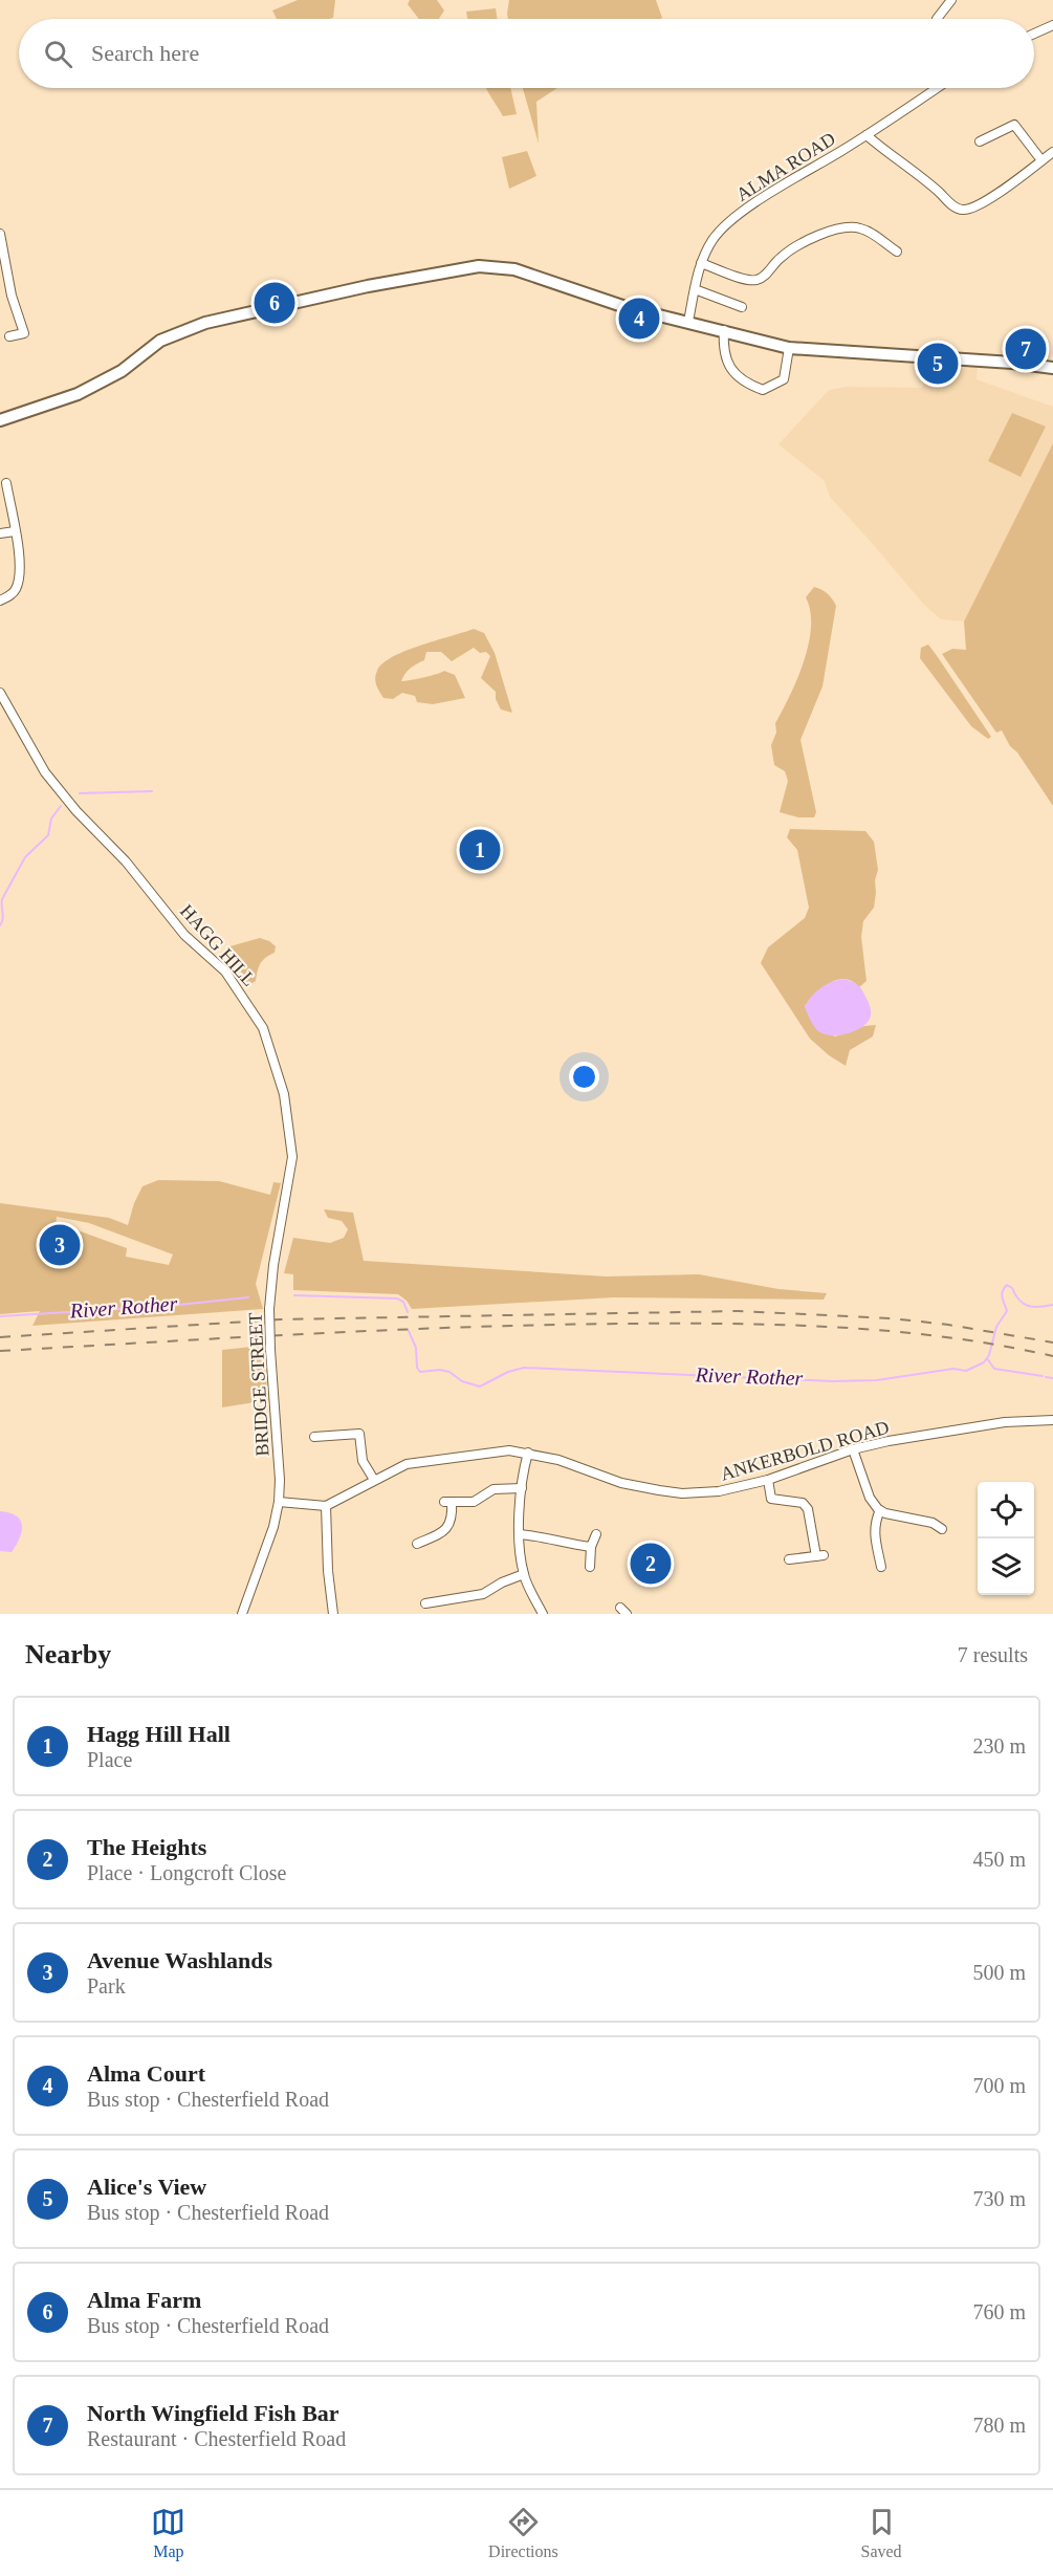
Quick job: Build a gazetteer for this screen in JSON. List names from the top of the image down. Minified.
{"streets":{"street":["ALMA ROAD","HAGG HILL","BRIDGE STREET","ANKERBOLD ROAD"]},"crossings":[["HAGG HILL","BRIDGE STREET"]],"water":["River Rother"],"page":{"search":"Search here","pins":["6","4","7","5","1","3","2"],"heading":["Nearby","7 results"],"list":[{"mark":"1","name":"Hagg Hill Hall","note":"Place","value":"230 m"},{"mark":"2","name":"The Heights","note":"Place · Longcroft Close","value":"450 m"},{"mark":"3","name":"Avenue Washlands","note":"Park","value":"500 m"},{"mark":"4","name":"Alma Court","note":"Bus stop · Chesterfield Road","value":"700 m"},{"mark":"5","name":"Alice's View","note":"Bus stop · Chesterfield Road","value":"730 m"},{"mark":"6","name":"Alma Farm","note":"Bus stop · Chesterfield Road","value":"760 m"},{"mark":"7","name":"North Wingfield Fish Bar","note":"Restaurant · Chesterfield Road","value":"780 m"}],"nav":["Map","Directions","Saved"]}}
